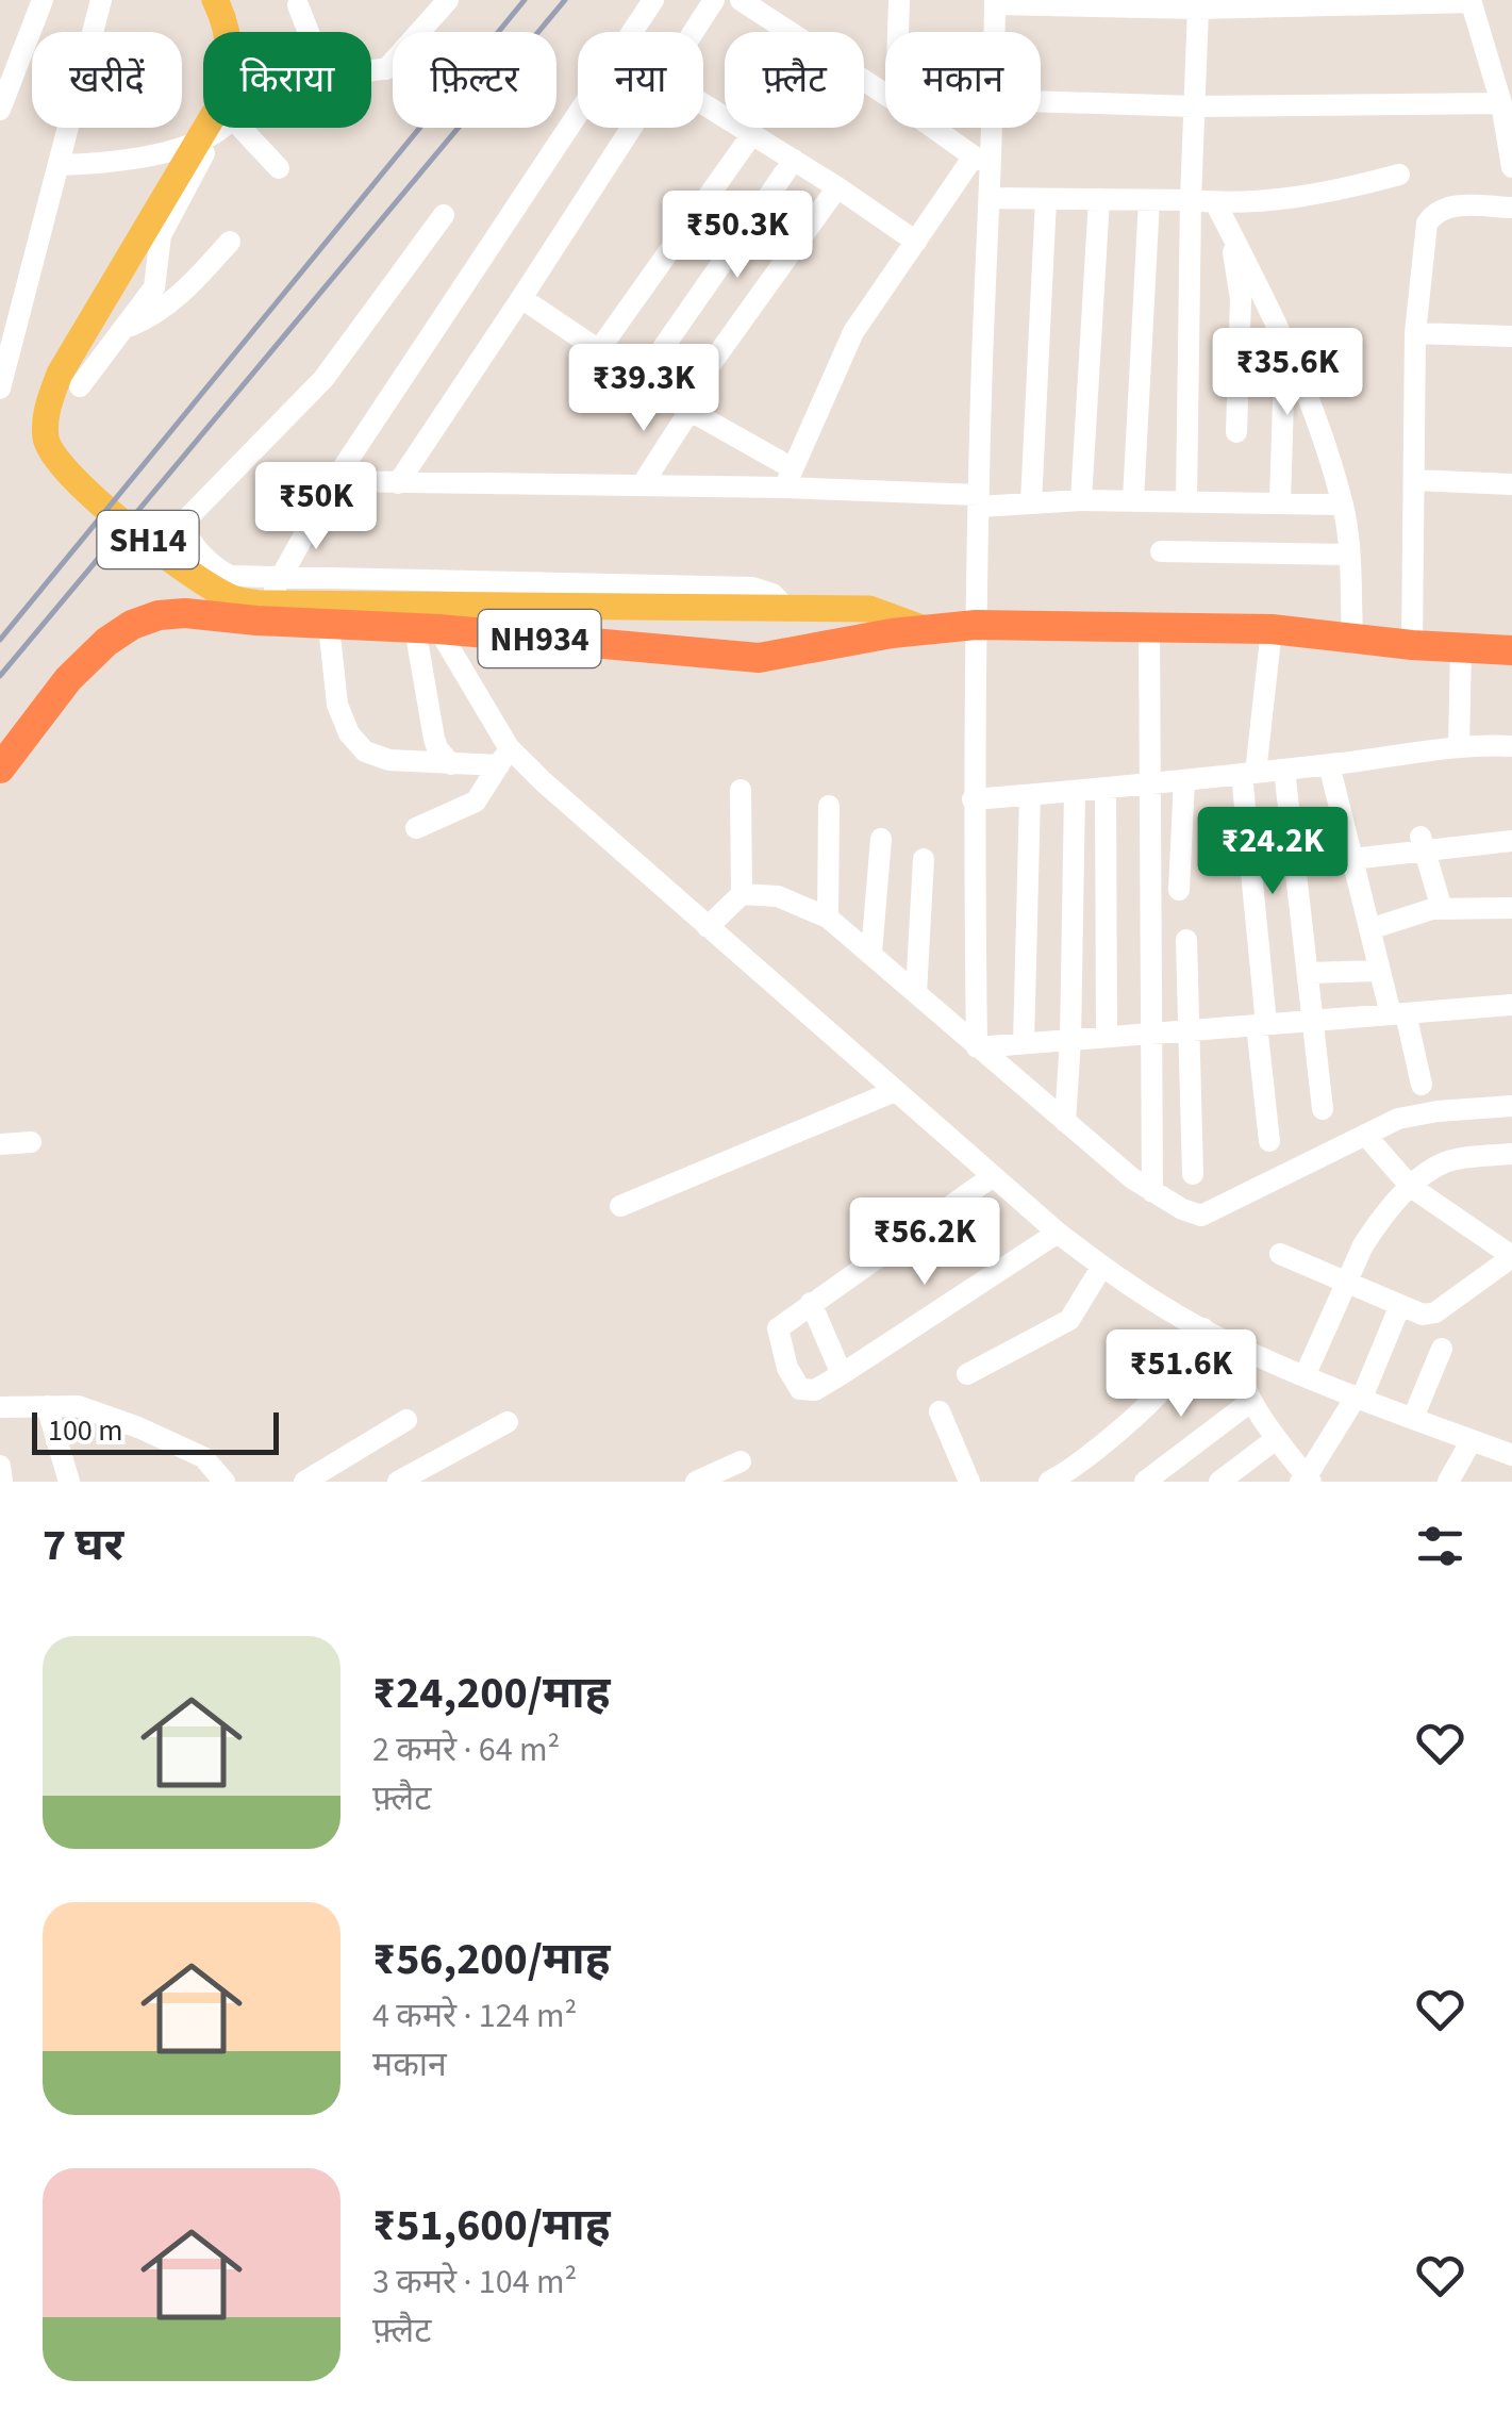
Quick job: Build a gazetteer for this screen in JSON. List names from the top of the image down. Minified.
{"streets":{"highway":["NH934"],"main road":["SH14"]},"crossings":[["SH14","NH934"]],"scale_bar":"100 m","page":{"chip":["खरीदें","किराया","फ़िल्टर","नया","फ़्लैट","मकान"],"price":["₹50.3K","₹35.6K","₹39.3K","₹50K","₹24.2K","₹56.2K","₹51.6K"],"scale":"100 m","heading":"7 घर","list":[{"name":"₹24,200/माह","note":"2 कमरे · 64 m² · फ़्लैट"},{"name":"₹56,200/माह","note":"4 कमरे · 124 m² · मकान"},{"name":"₹51,600/माह","note":"3 कमरे · 104 m² · फ़्लैट"}]}}
